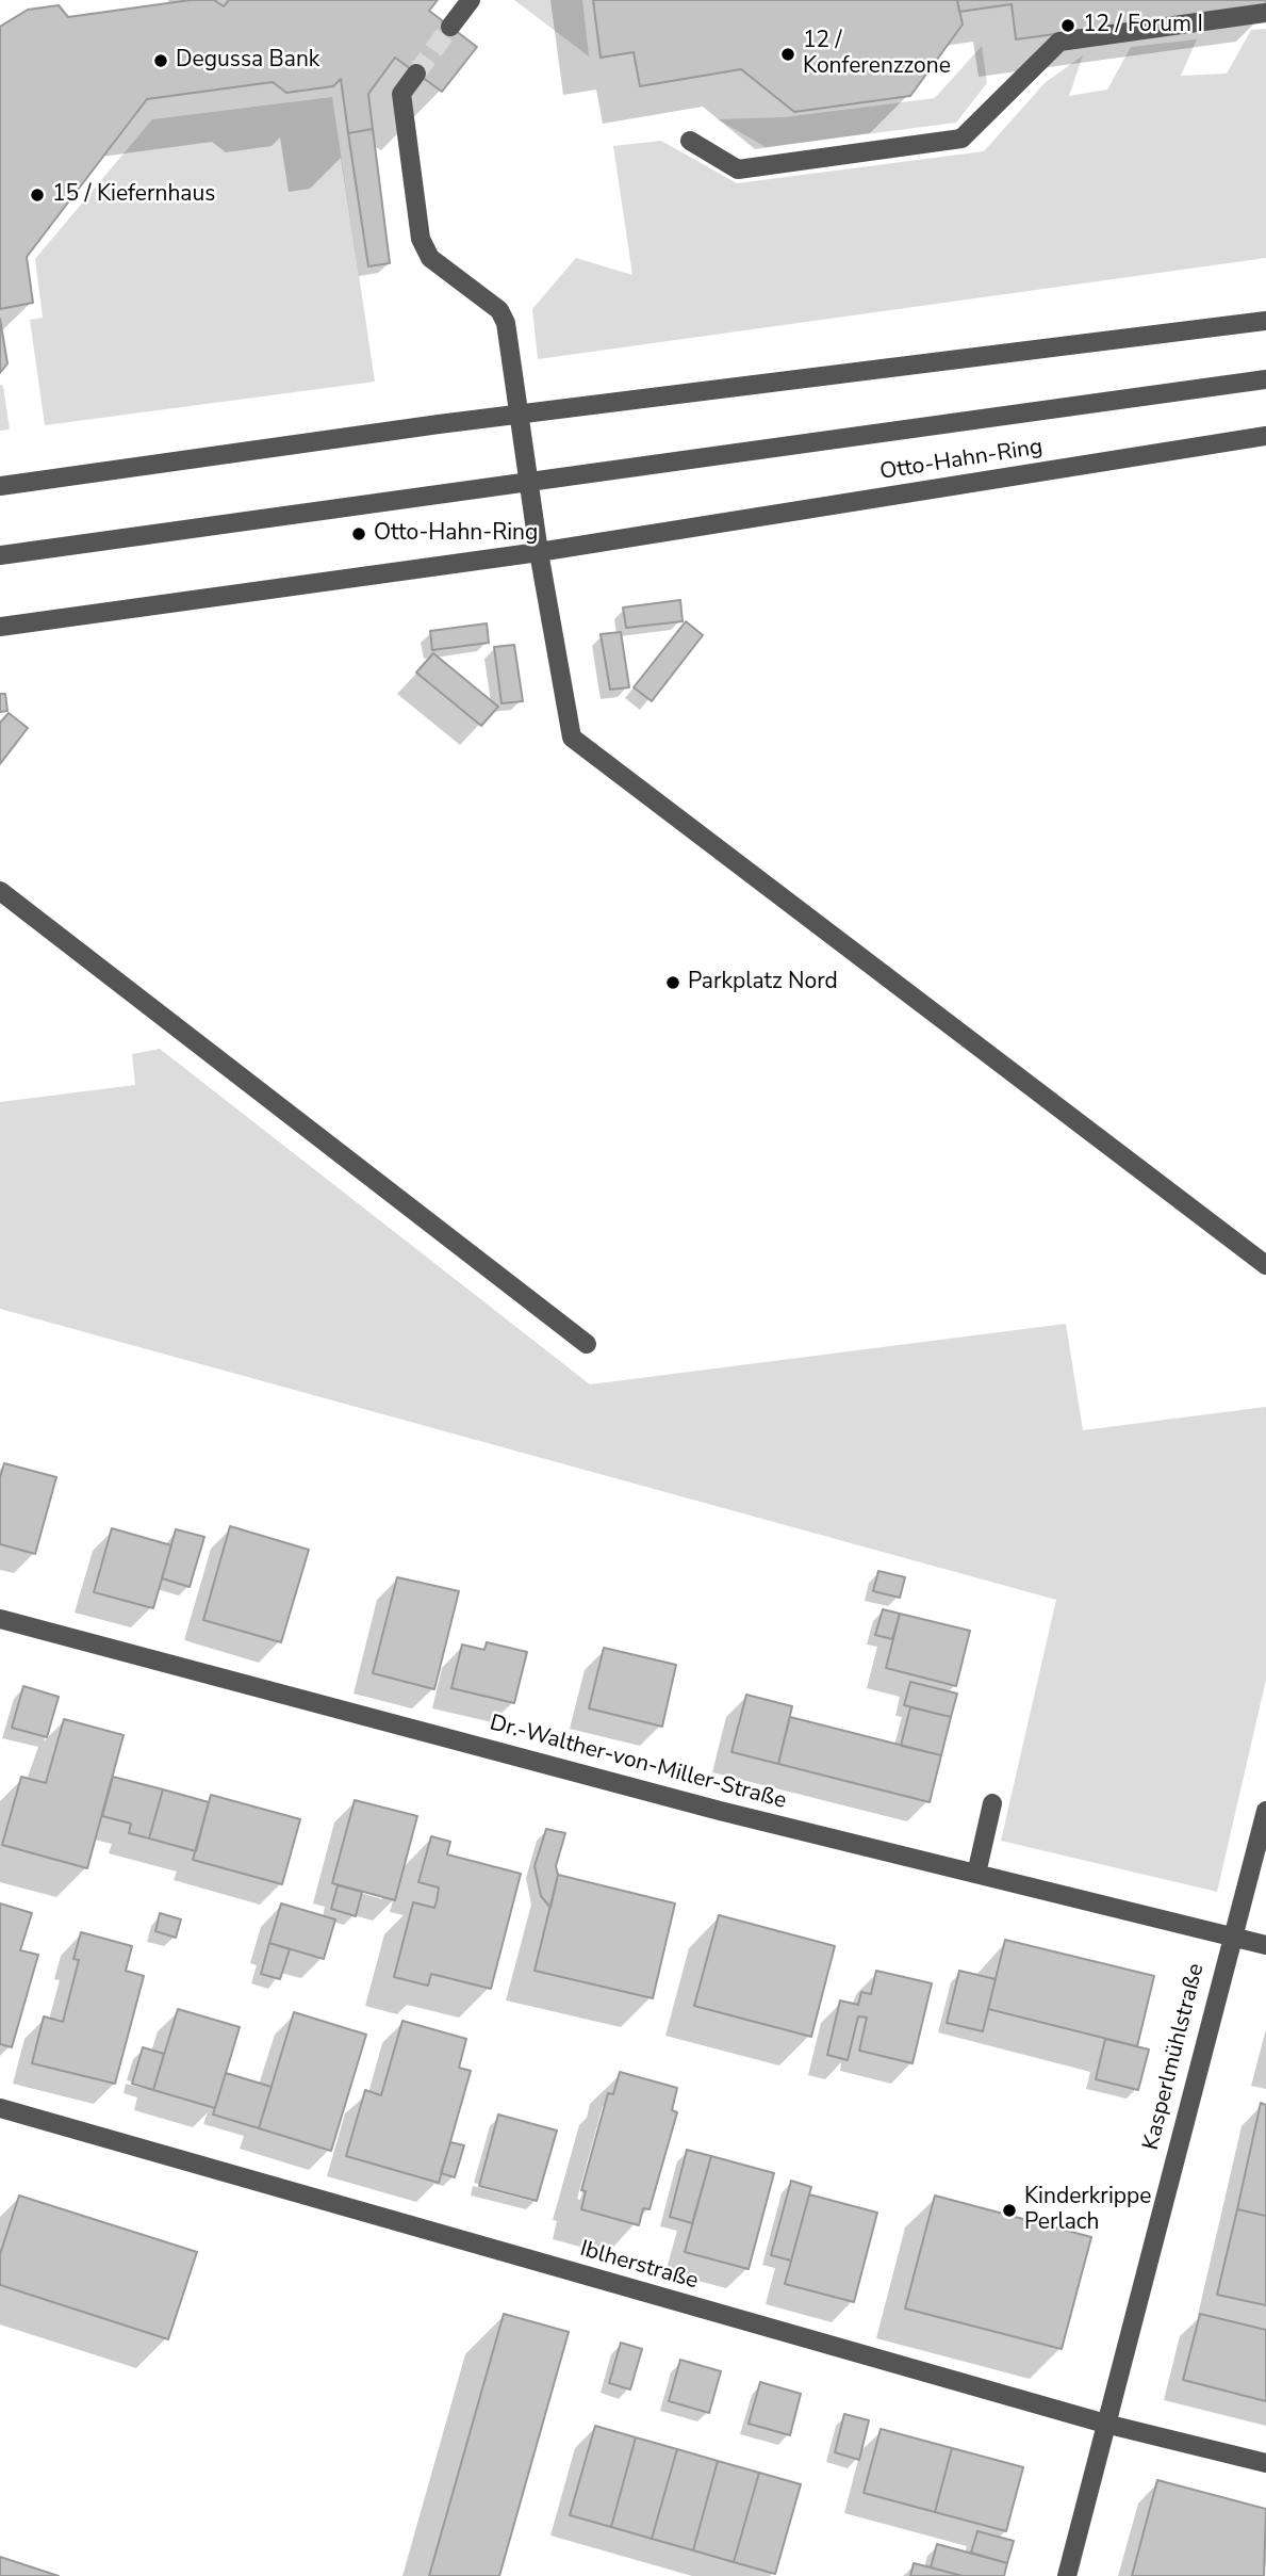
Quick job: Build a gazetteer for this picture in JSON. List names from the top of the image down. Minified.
{"streets":{"street":["Otto-Hahn-Ring","Dr.-Walther-von-Miller-Straße","Kasperlmühlstraße","Iblherstraße"]},"crossings":[["Dr.-Walther-von-Miller-Straße","Kasperlmühlstraße"],["Kasperlmühlstraße","Iblherstraße"]],"places":["12 / Forum I","12 / Konferenzzone","Degussa Bank","15 / Kiefernhaus","Otto-Hahn-Ring","Parkplatz Nord","Kinderkrippe Perlach"]}
